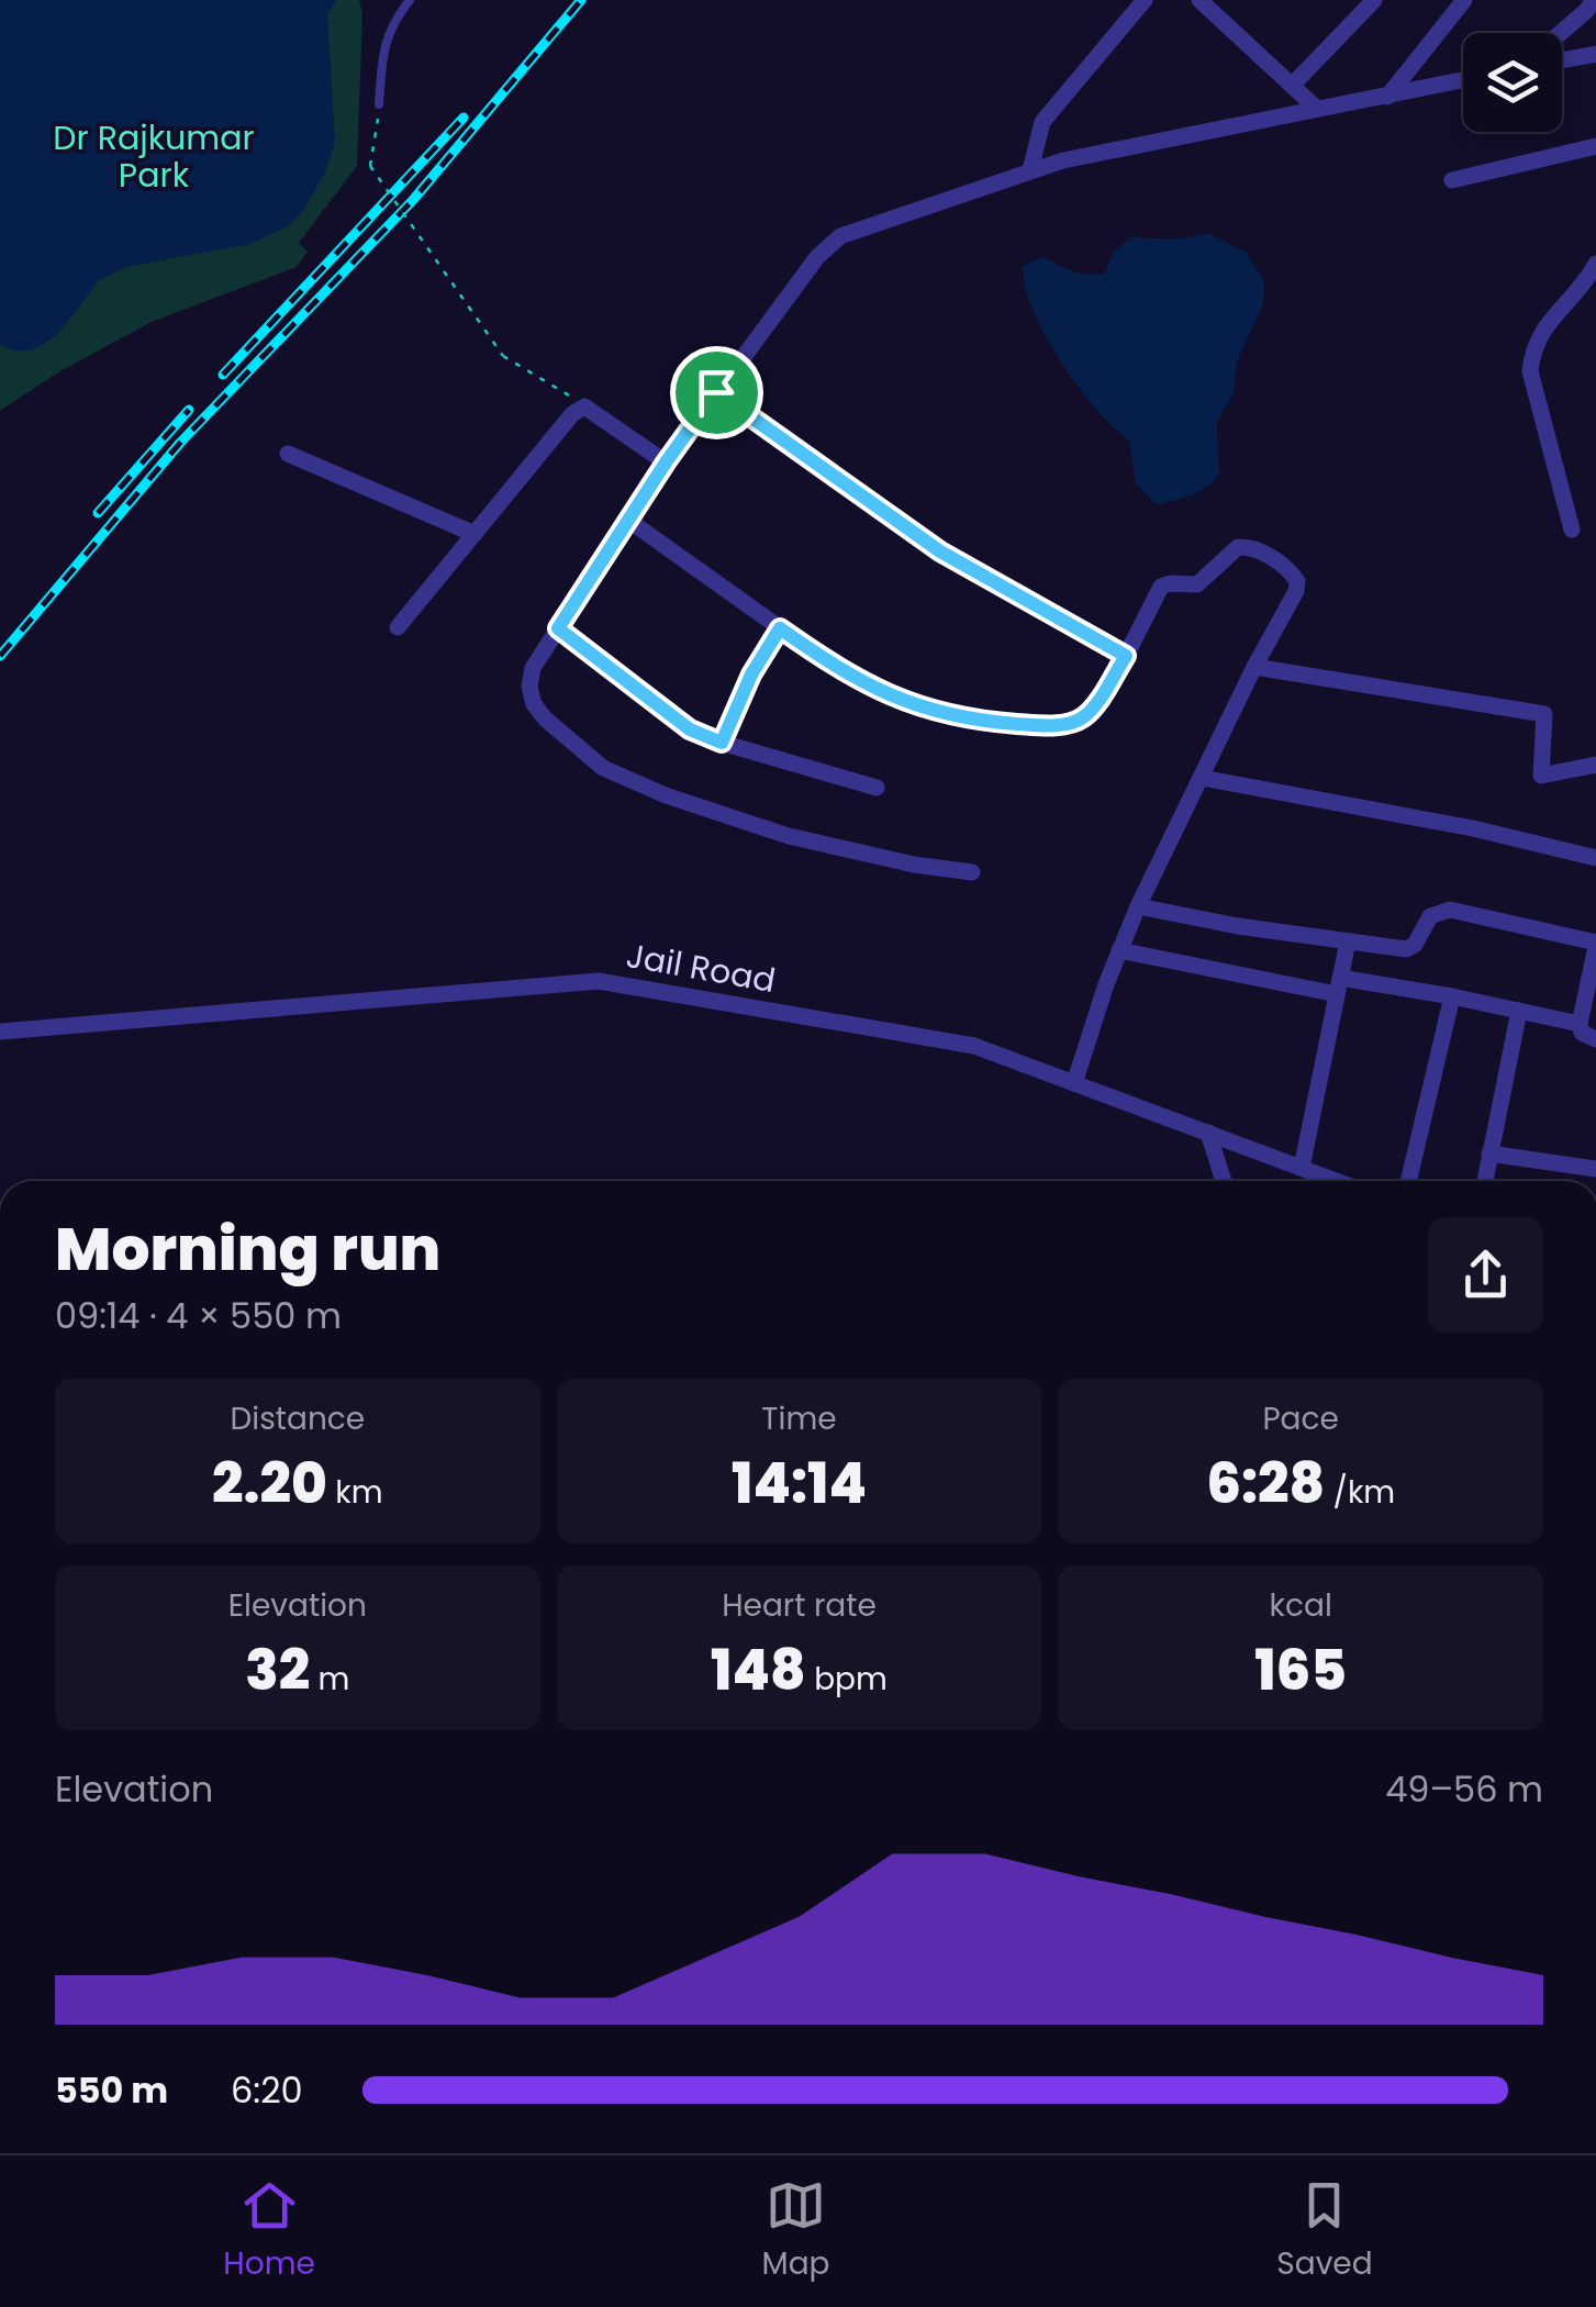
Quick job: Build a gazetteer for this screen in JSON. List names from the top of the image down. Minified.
{"streets":{"street":["Jail Road"]},"parks":["Dr Rajkumar Park"],"page":{"heading":["Morning run","09:14 · 4 × 550 m"],"stats":[["Distance","2.20 km"],["Time","14:14"],["Pace","6:28 /km"],["Elevation","32 m"],["Heart rate","148 bpm"],["kcal","165"]],"chart":["Elevation","49–56 m"],"list":[{"name":"550 m","note":"6:20"}],"tabs":["Home","Map","Saved"]}}
